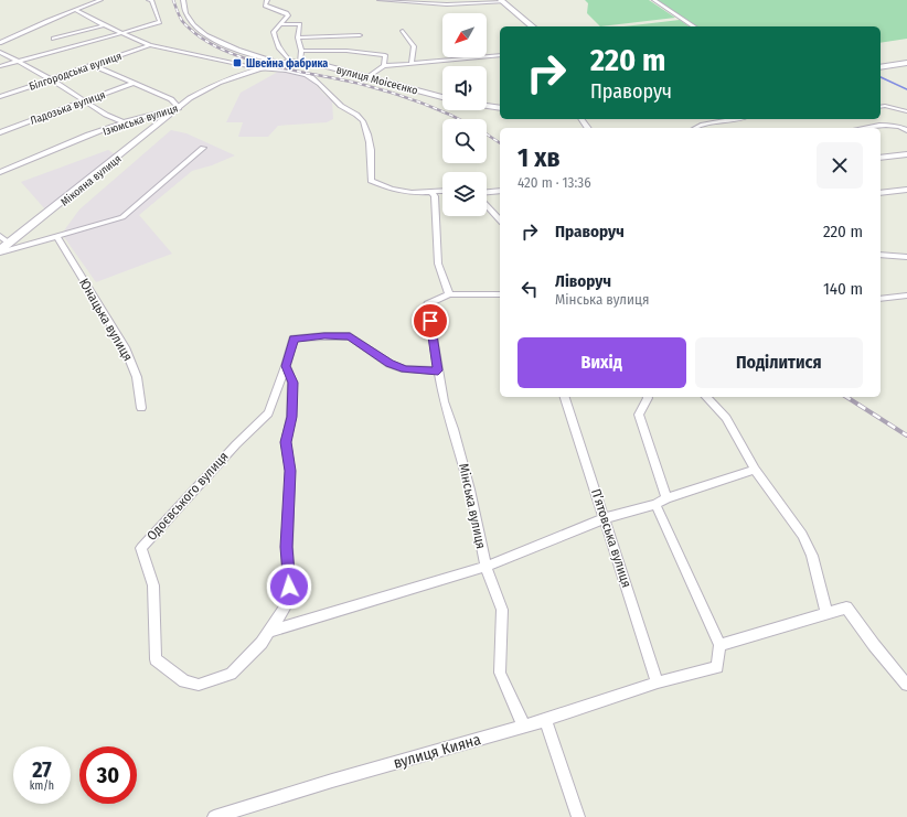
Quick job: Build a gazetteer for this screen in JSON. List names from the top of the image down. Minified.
{"streets":{"street":["Білгородська вулиця","вулиця Моісеєнко","Ладозька вулиця","Ізюмська вулиця","Мікояна вулиця","Юнацька вулиця","Одоєвського вулиця","Мінська вулиця","П’ятовська вулиця","вулиця Кияна"]},"crossings":[["Білгородська вулиця","Ладозька вулиця"],["вулиця Моісеєнко","Ізюмська вулиця"],["Ладозька вулиця","Ізюмська вулиця"],["Ладозька вулиця","Мікояна вулиця"],["Ізюмська вулиця","Мікояна вулиця"],["Мінська вулиця","вулиця Кияна"],["П’ятовська вулиця","вулиця Кияна"]],"places":{"transit":["Швейна фабрика"]},"north":"bottom left","page":{"turn":["220 m","Праворуч"],"heading":["1 хв","420 m · 13:36"],"list":[{"name":"Праворуч","value":"220 m"},{"name":"Ліворуч","note":"Мінська вулиця","value":"140 m"}],"buttons":["Вихід","Поділитися"],"speed":"27 km/h","limit":"30"}}
